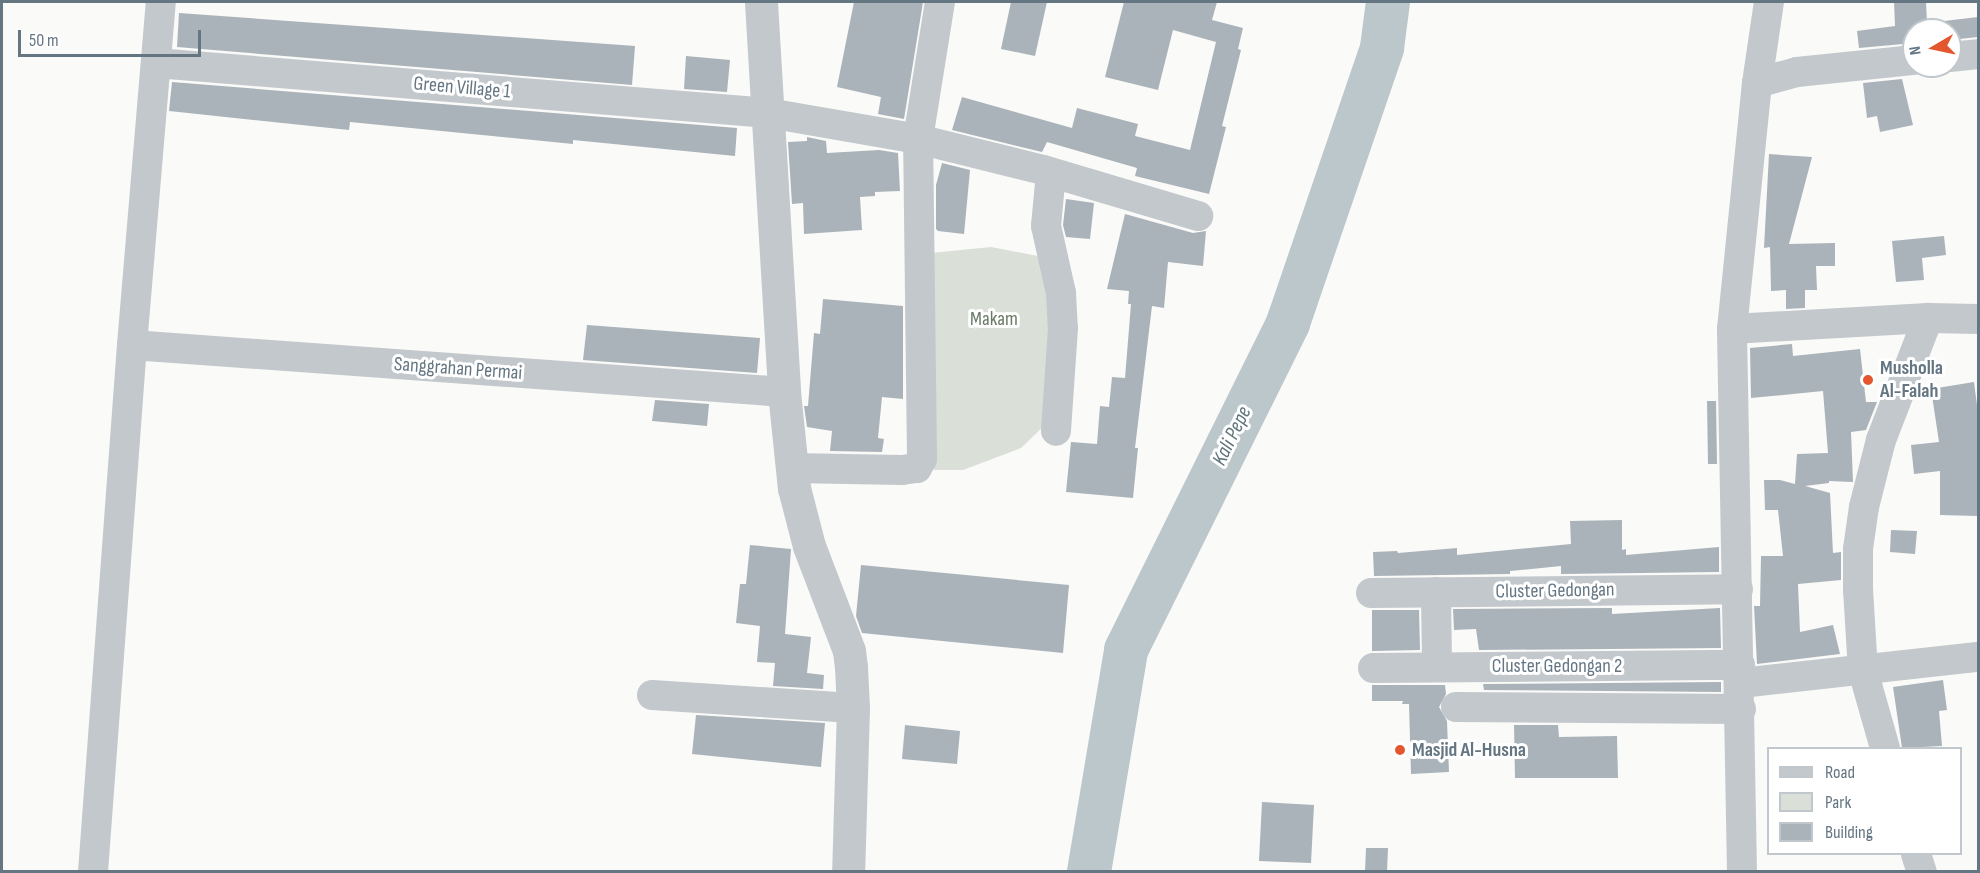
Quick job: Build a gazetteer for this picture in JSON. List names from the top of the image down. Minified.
{"streets":{"street":["Green Village 1","Sanggrahan Permai","Cluster Gedongan","Cluster Gedongan 2"]},"water":["Kali Pepe"],"parks":["Makam"],"places":["Musholla Al-Falah","Masjid Al-Husna"],"legend":["Road","Park","Building"],"scale_bar":"50 m","north":"left"}
